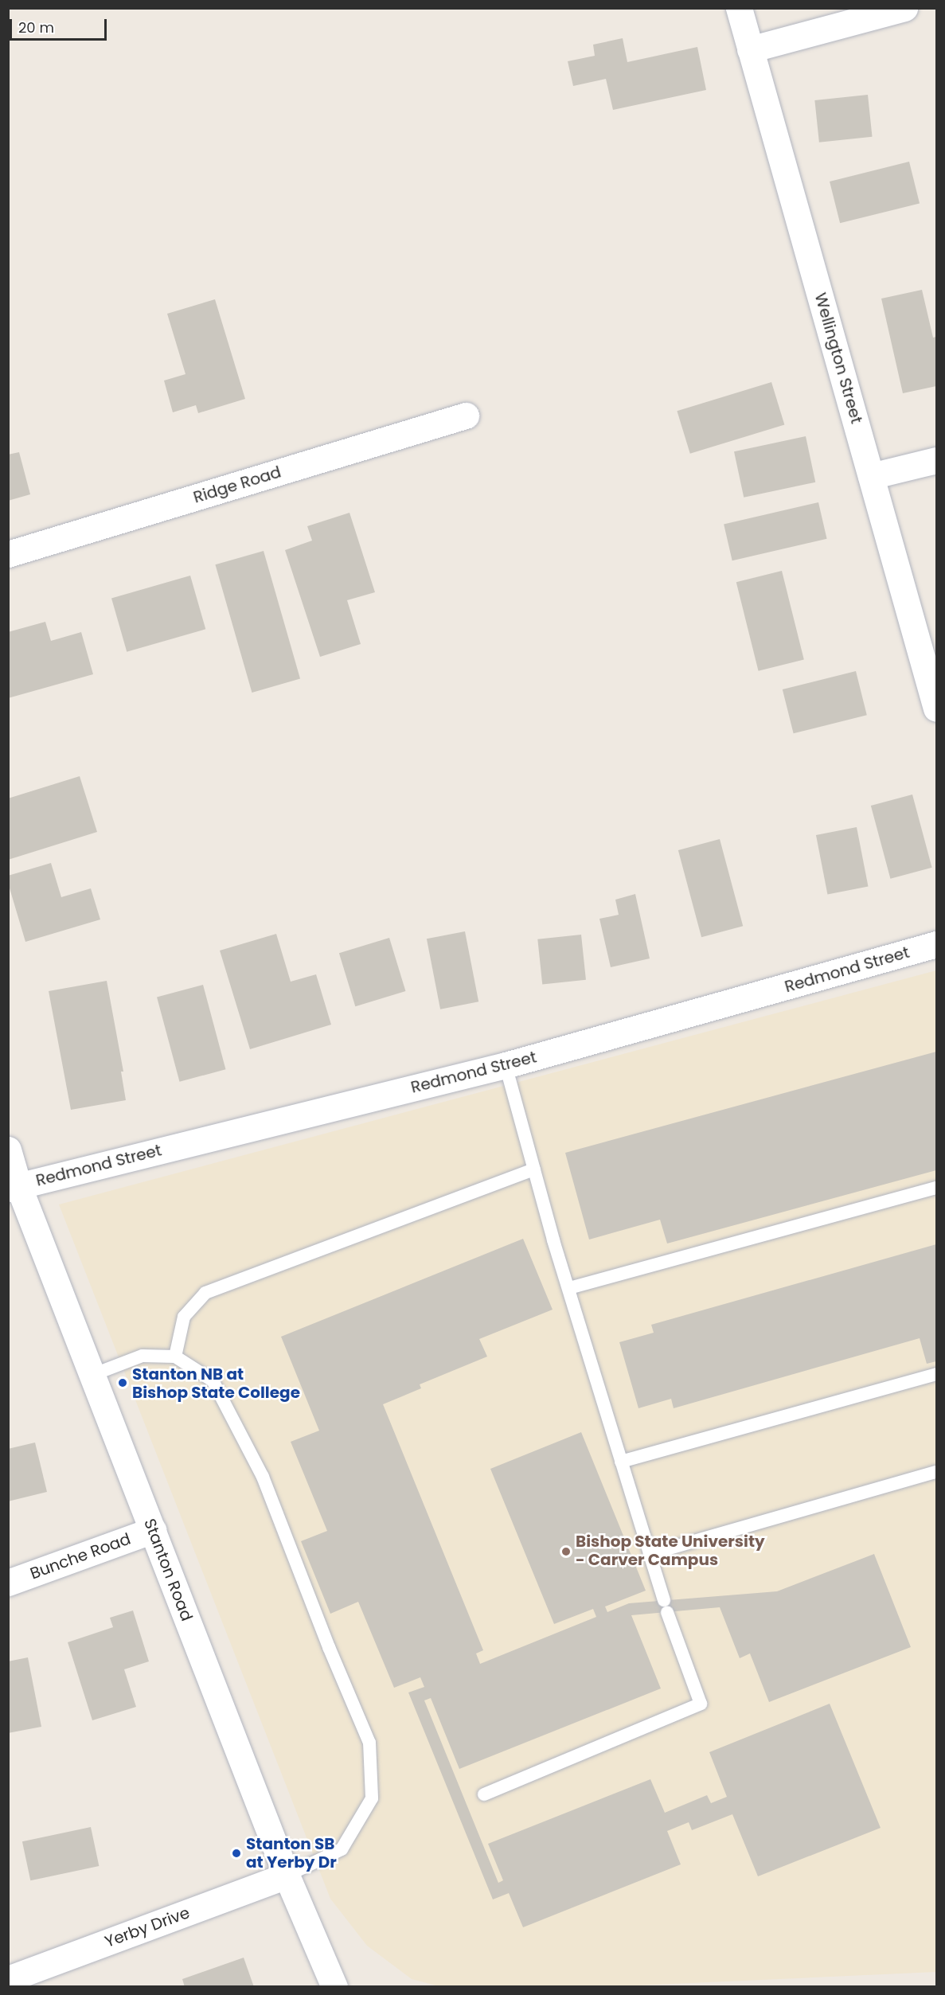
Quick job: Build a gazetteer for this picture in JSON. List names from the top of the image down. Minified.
{"streets":{"street":["Wellington Street","Ridge Road","Redmond Street","Bunche Road","Stanton Road","Yerby Drive"]},"crossings":[["Redmond Street","Stanton Road"],["Bunche Road","Stanton Road"],["Stanton Road","Yerby Drive"]],"places":["Stanton NB at Bishop State College","Bishop State University - Carver Campus","Stanton SB at Yerby Dr"],"scale_bar":"20 m"}
